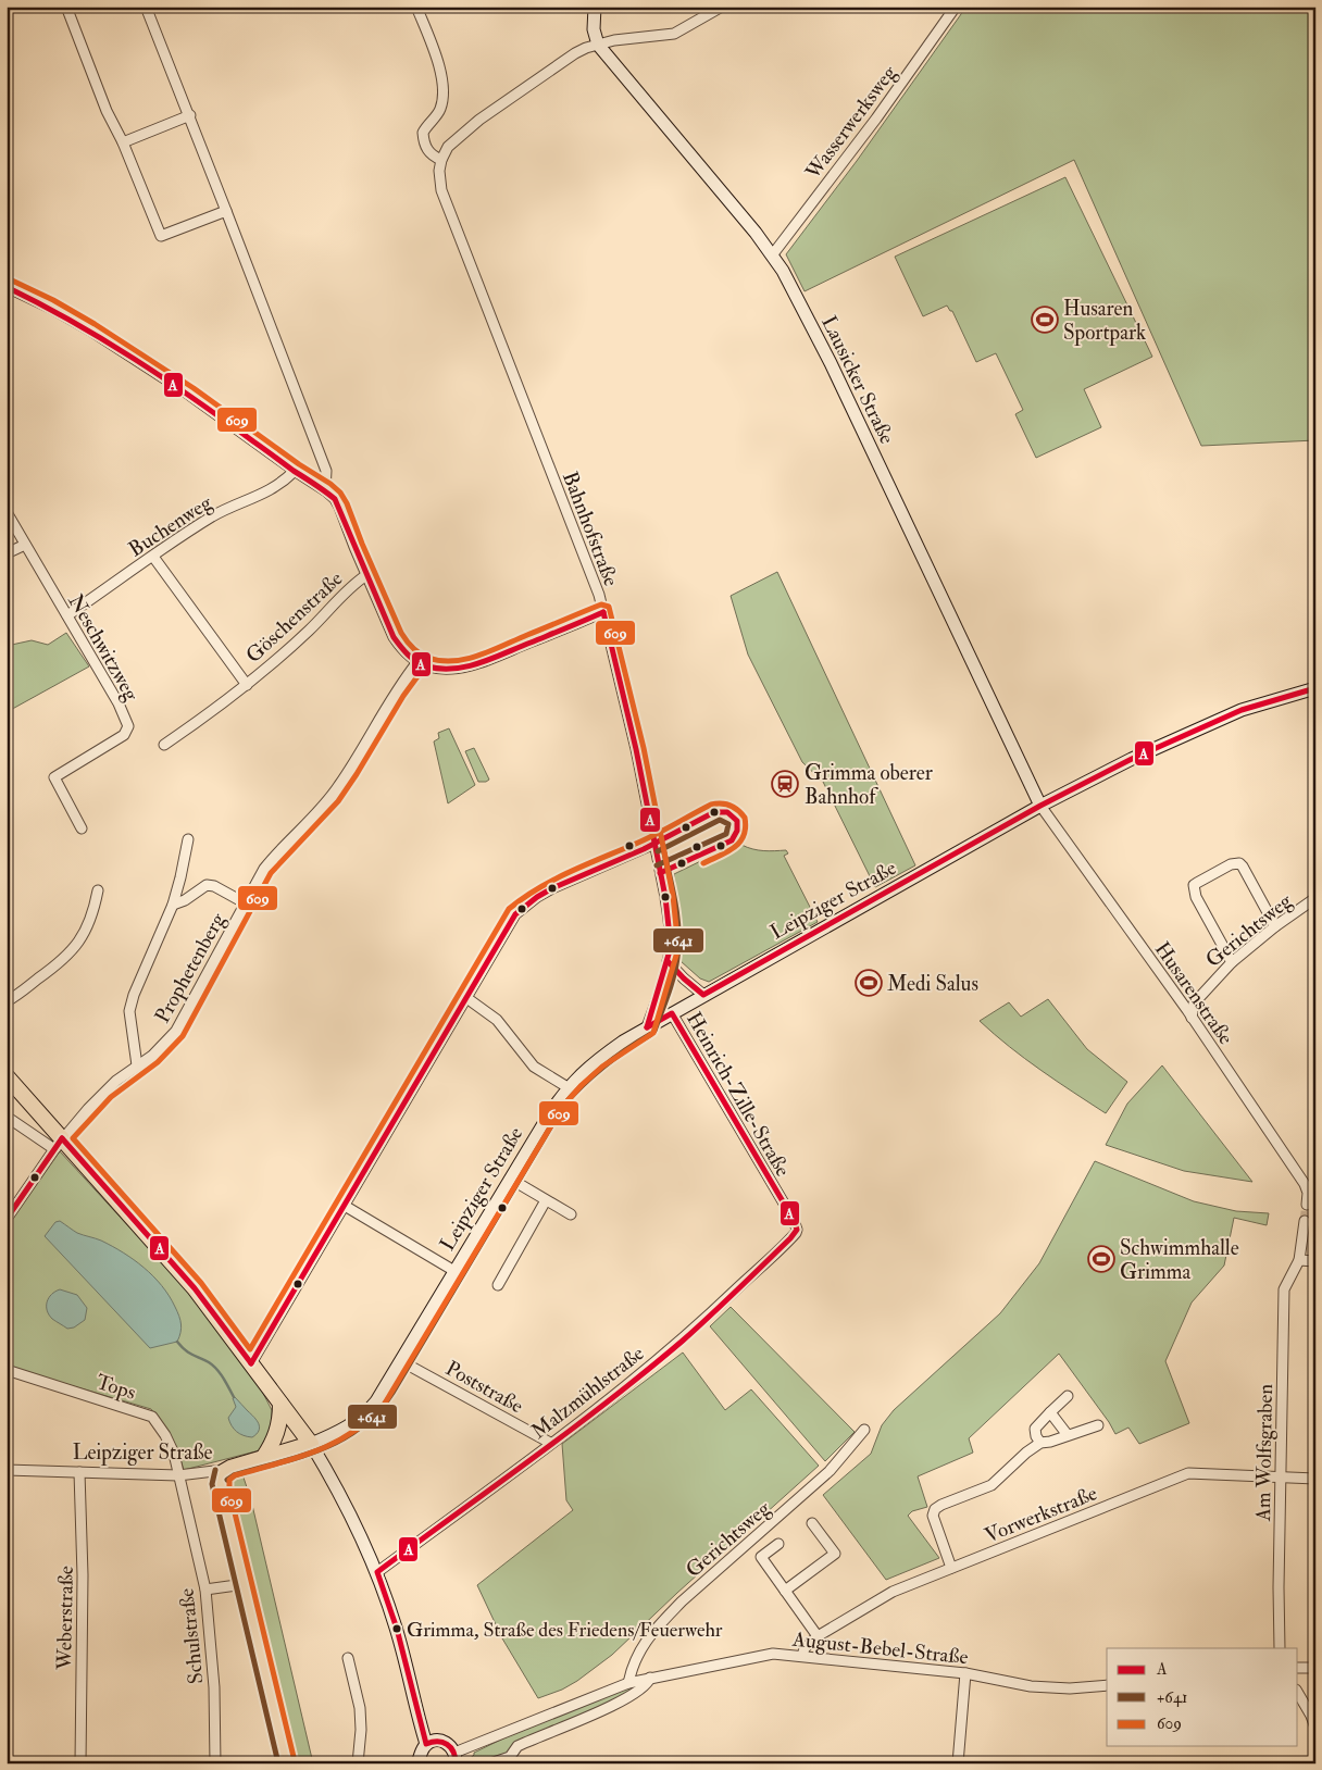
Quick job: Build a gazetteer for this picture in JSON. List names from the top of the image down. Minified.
{"streets":{"main road":["Lausicker Straße","Leipziger Straße"],"street":["Wasserwerksweg","Buchenweg","Bahnhofstraße","Göschenstraße","Neschwitzweg","Gerichtsweg","Prophetenberg","Husarenstraße","Heinrich-Zille-Straße","Tops","Poststraße","Malzmühlstraße","Am Wolfsgraben","Vorwerkstraße","Weberstraße","Schulstraße","August-Bebel-Straße"]},"crossings":[["Wasserwerksweg","Lausicker Straße"],["Lausicker Straße","Leipziger Straße"],["Lausicker Straße","Husarenstraße"],["Buchenweg","Göschenstraße"],["Buchenweg","Neschwitzweg"],["Bahnhofstraße","Leipziger Straße"],["Leipziger Straße","Husarenstraße"],["Leipziger Straße","Heinrich-Zille-Straße"],["Leipziger Straße","Tops"],["Leipziger Straße","Poststraße"],["Leipziger Straße","Weberstraße"],["Leipziger Straße","Schulstraße"],["Gerichtsweg","Husarenstraße"],["Gerichtsweg","August-Bebel-Straße"],["Heinrich-Zille-Straße","Malzmühlstraße"],["Tops","Schulstraße"],["Poststraße","Malzmühlstraße"],["Am Wolfsgraben","Vorwerkstraße"],["Vorwerkstraße","August-Bebel-Straße"]],"places":{"sports":["Husaren Sportpark","Medi Salus","Schwimmhalle Grimma"],"station":["Grimma oberer Bahnhof"],"other":["Grimma, Straße des Friedens/Feuerwehr"]},"lines":["transit line 609","transit line A","transit line +641"],"legend":["A","+641","609"]}
